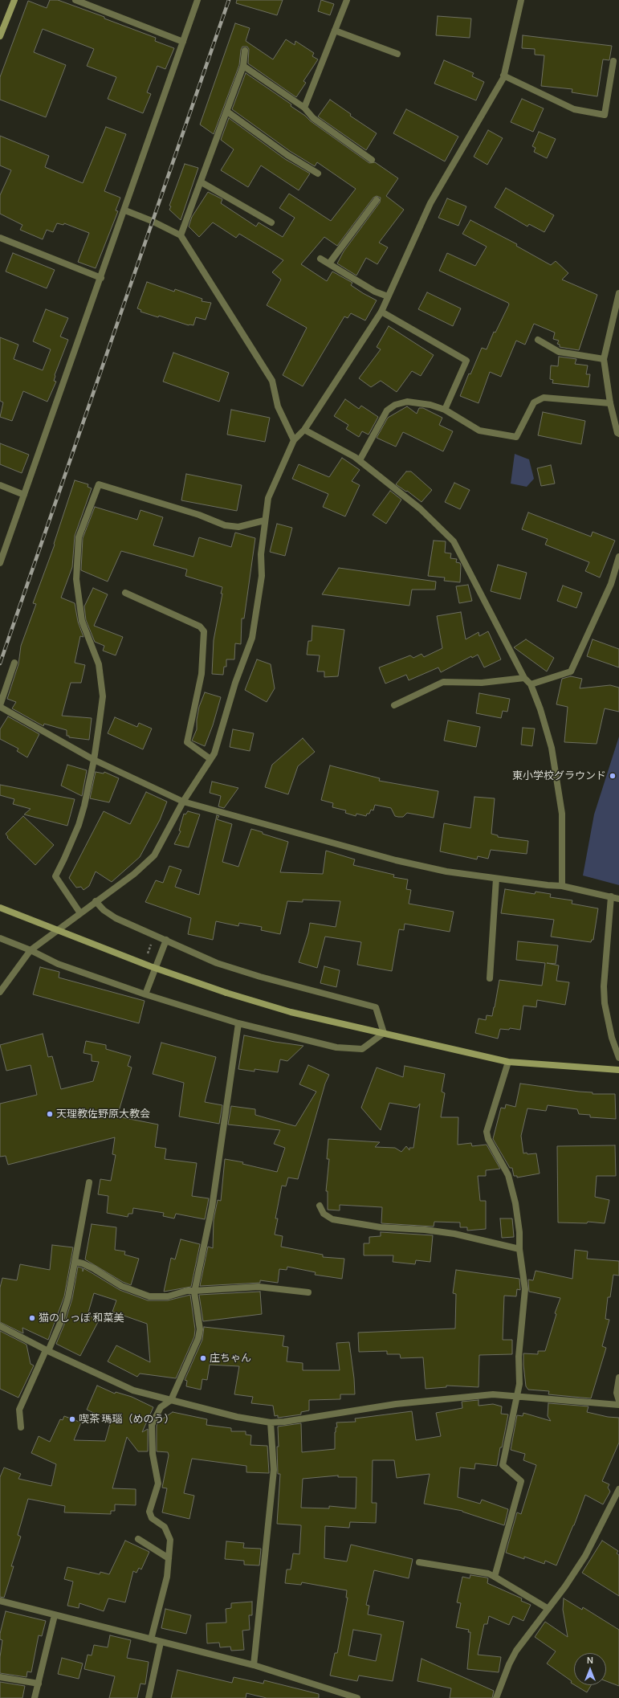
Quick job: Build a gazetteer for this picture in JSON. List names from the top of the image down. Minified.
{"places":["東小学校グラウンド","天理教佐野原大教会","猫のしっぽ 和菜美","庄ちゃん","喫茶 瑪瑙（めのう）"],"north":"top"}
